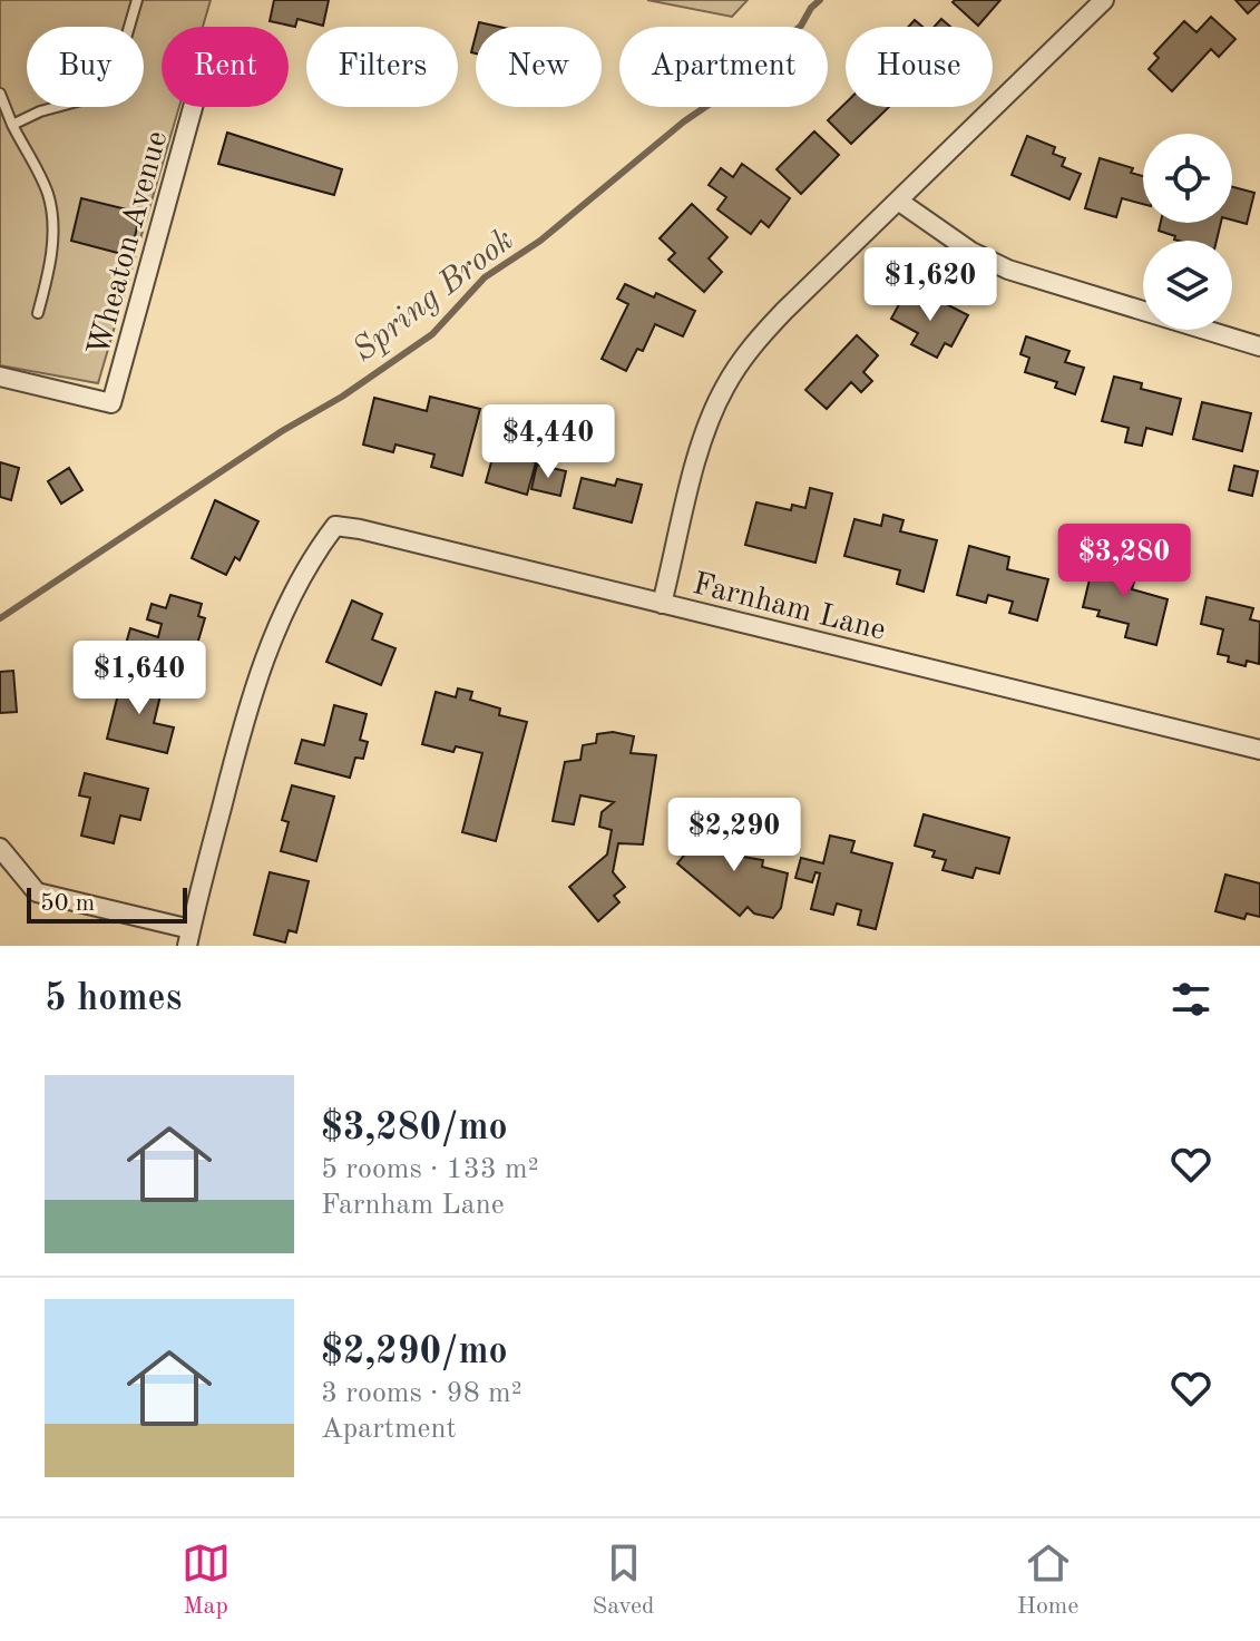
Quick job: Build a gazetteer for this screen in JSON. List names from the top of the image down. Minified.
{"streets":{"street":["Wheaton Avenue","Farnham Lane"]},"water":["Spring Brook"],"scale_bar":"50 m","page":{"chip":["Buy","Rent","Filters","New","Apartment","House"],"price":["$1,620","$4,440","$3,280","$1,640","$2,290"],"scale":"50 m","heading":"5 homes","list":[{"name":"$3,280/mo","note":"5 rooms · 133 m² · Farnham Lane"},{"name":"$2,290/mo","note":"3 rooms · 98 m² · Apartment"}],"tabs":["Map","Saved","Home"]}}
